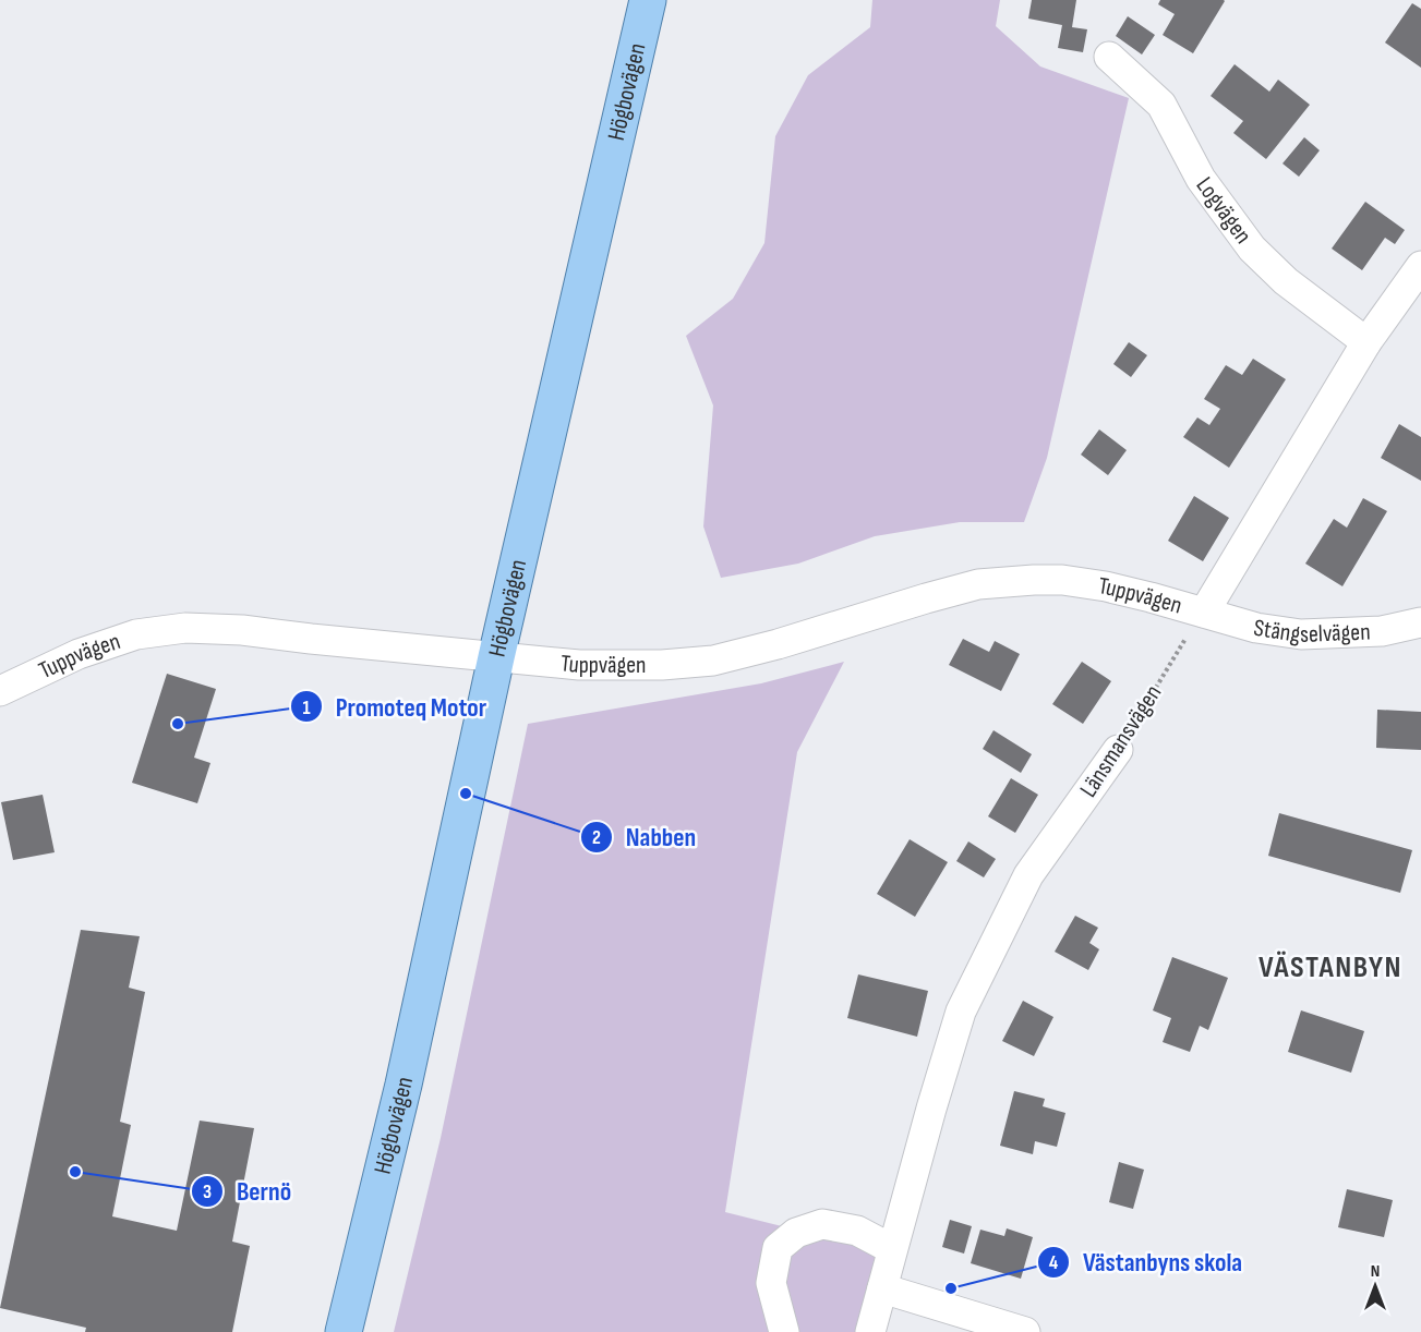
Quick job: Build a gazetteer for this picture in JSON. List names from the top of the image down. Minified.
{"streets":{"main road":["Högbovägen"],"street":["Logvägen","Tuppvägen","Stängselvägen","Länsmansvägen"]},"crossings":[["Högbovägen","Tuppvägen"],["Tuppvägen","Stängselvägen"],["Tuppvägen","Länsmansvägen"],["Stängselvägen","Länsmansvägen"]],"districts":["VÄSTANBYN"],"places":["Promoteq Motor","Nabben","Bernö","Västanbyns skola"],"north":"top"}
